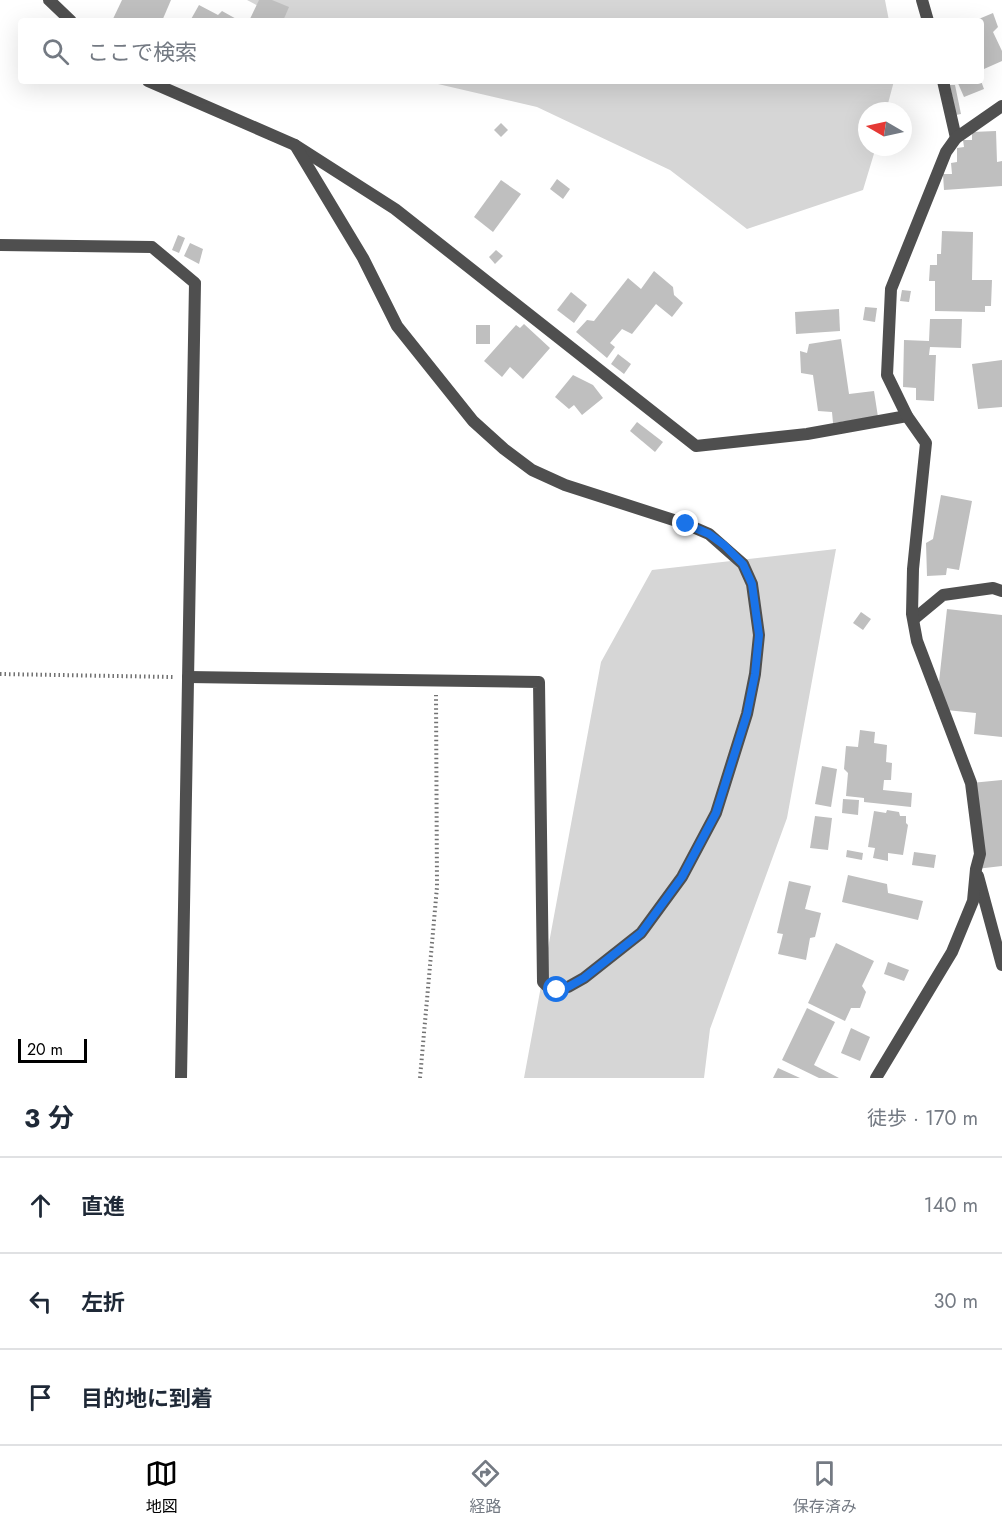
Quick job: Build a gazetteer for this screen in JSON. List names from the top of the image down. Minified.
{"scale_bar":"20 m","north":"left","page":{"search":"ここで検索","scale":"20 m","heading":["3 分","徒歩 · 170 m"],"list":[["直進","140 m"],["左折","30 m"],"目的地に到着"],"nav":["地図","経路","保存済み"]}}
